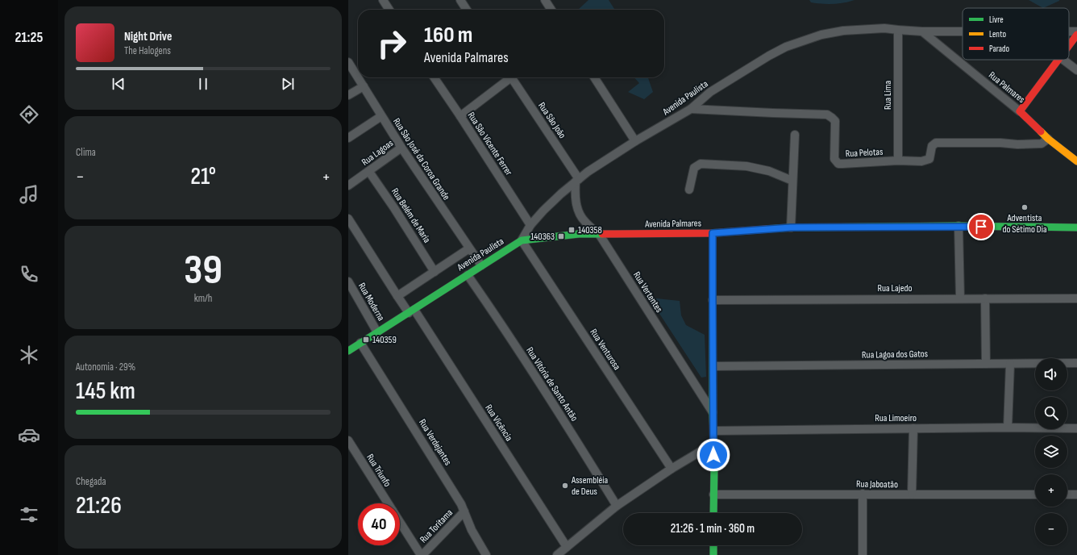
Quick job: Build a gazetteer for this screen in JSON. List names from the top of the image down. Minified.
{"streets":{"main road":["Rua Palmares","Avenida Paulista","Avenida Palmares"],"street":["Rua Lima","Rua São João","Rua Sâo Vicente Ferrer","Rua Lagoas","Rua Pelotas","Rua São José da Coroa Grande","Rua Belém de Maria","Rua Lajedo","Rua Vertentes","Rua Moderna","Rua Venturosa","Rua Lagoa dos Gatos","Rua Vitória de Santo Antão","Rua Limoeiro","Rua Vicência","Rua Verdejantes","Rua Triunfo","Rua Jaboatão","Rua Toritama"]},"crossings":[["Rua Palmares","Avenida Paulista"],["Rua Palmares","Rua Pelotas"],["Rua Lima","Avenida Paulista"],["Rua Lima","Rua Pelotas"],["Avenida Paulista","Rua São João"],["Avenida Paulista","Rua Sâo Vicente Ferrer"],["Avenida Paulista","Rua Pelotas"],["Avenida Paulista","Rua São José da Coroa Grande"],["Avenida Paulista","Avenida Palmares"],["Avenida Paulista","Rua Vertentes"],["Avenida Paulista","Rua Moderna"],["Avenida Paulista","Rua Venturosa"],["Avenida Paulista","Rua Vitória de Santo Antão"],["Avenida Paulista","Rua Vicência"],["Avenida Paulista","Rua Verdejantes"],["Rua São João","Rua Vertentes"],["Rua Lagoas","Rua São José da Coroa Grande"],["Rua Lagoas","Rua Belém de Maria"],["Avenida Palmares","Rua Vertentes"],["Avenida Palmares","Rua Venturosa"],["Rua Verdejantes","Rua Toritama"],["Rua Triunfo","Rua Toritama"]],"places":{"other":["Adventista do Sétimo Dia","Assembléia de Deus"],"transit":["140358","140363","140359"]},"legend":["Livre","Lento","Parado"],"page":{"tabs":"21:25","turn":["160 m","Avenida Palmares"],"song":["Night Drive","The Halogens"],"tile":["Clima",["39","km/h"],["Autonomia · 29%","145 km"],["Chegada","21:26"]],"heat":["−","21°","+"],"map_buttons":["+","−"],"limit":"40","trip":"21:26 · 1 min · 360 m"}}
